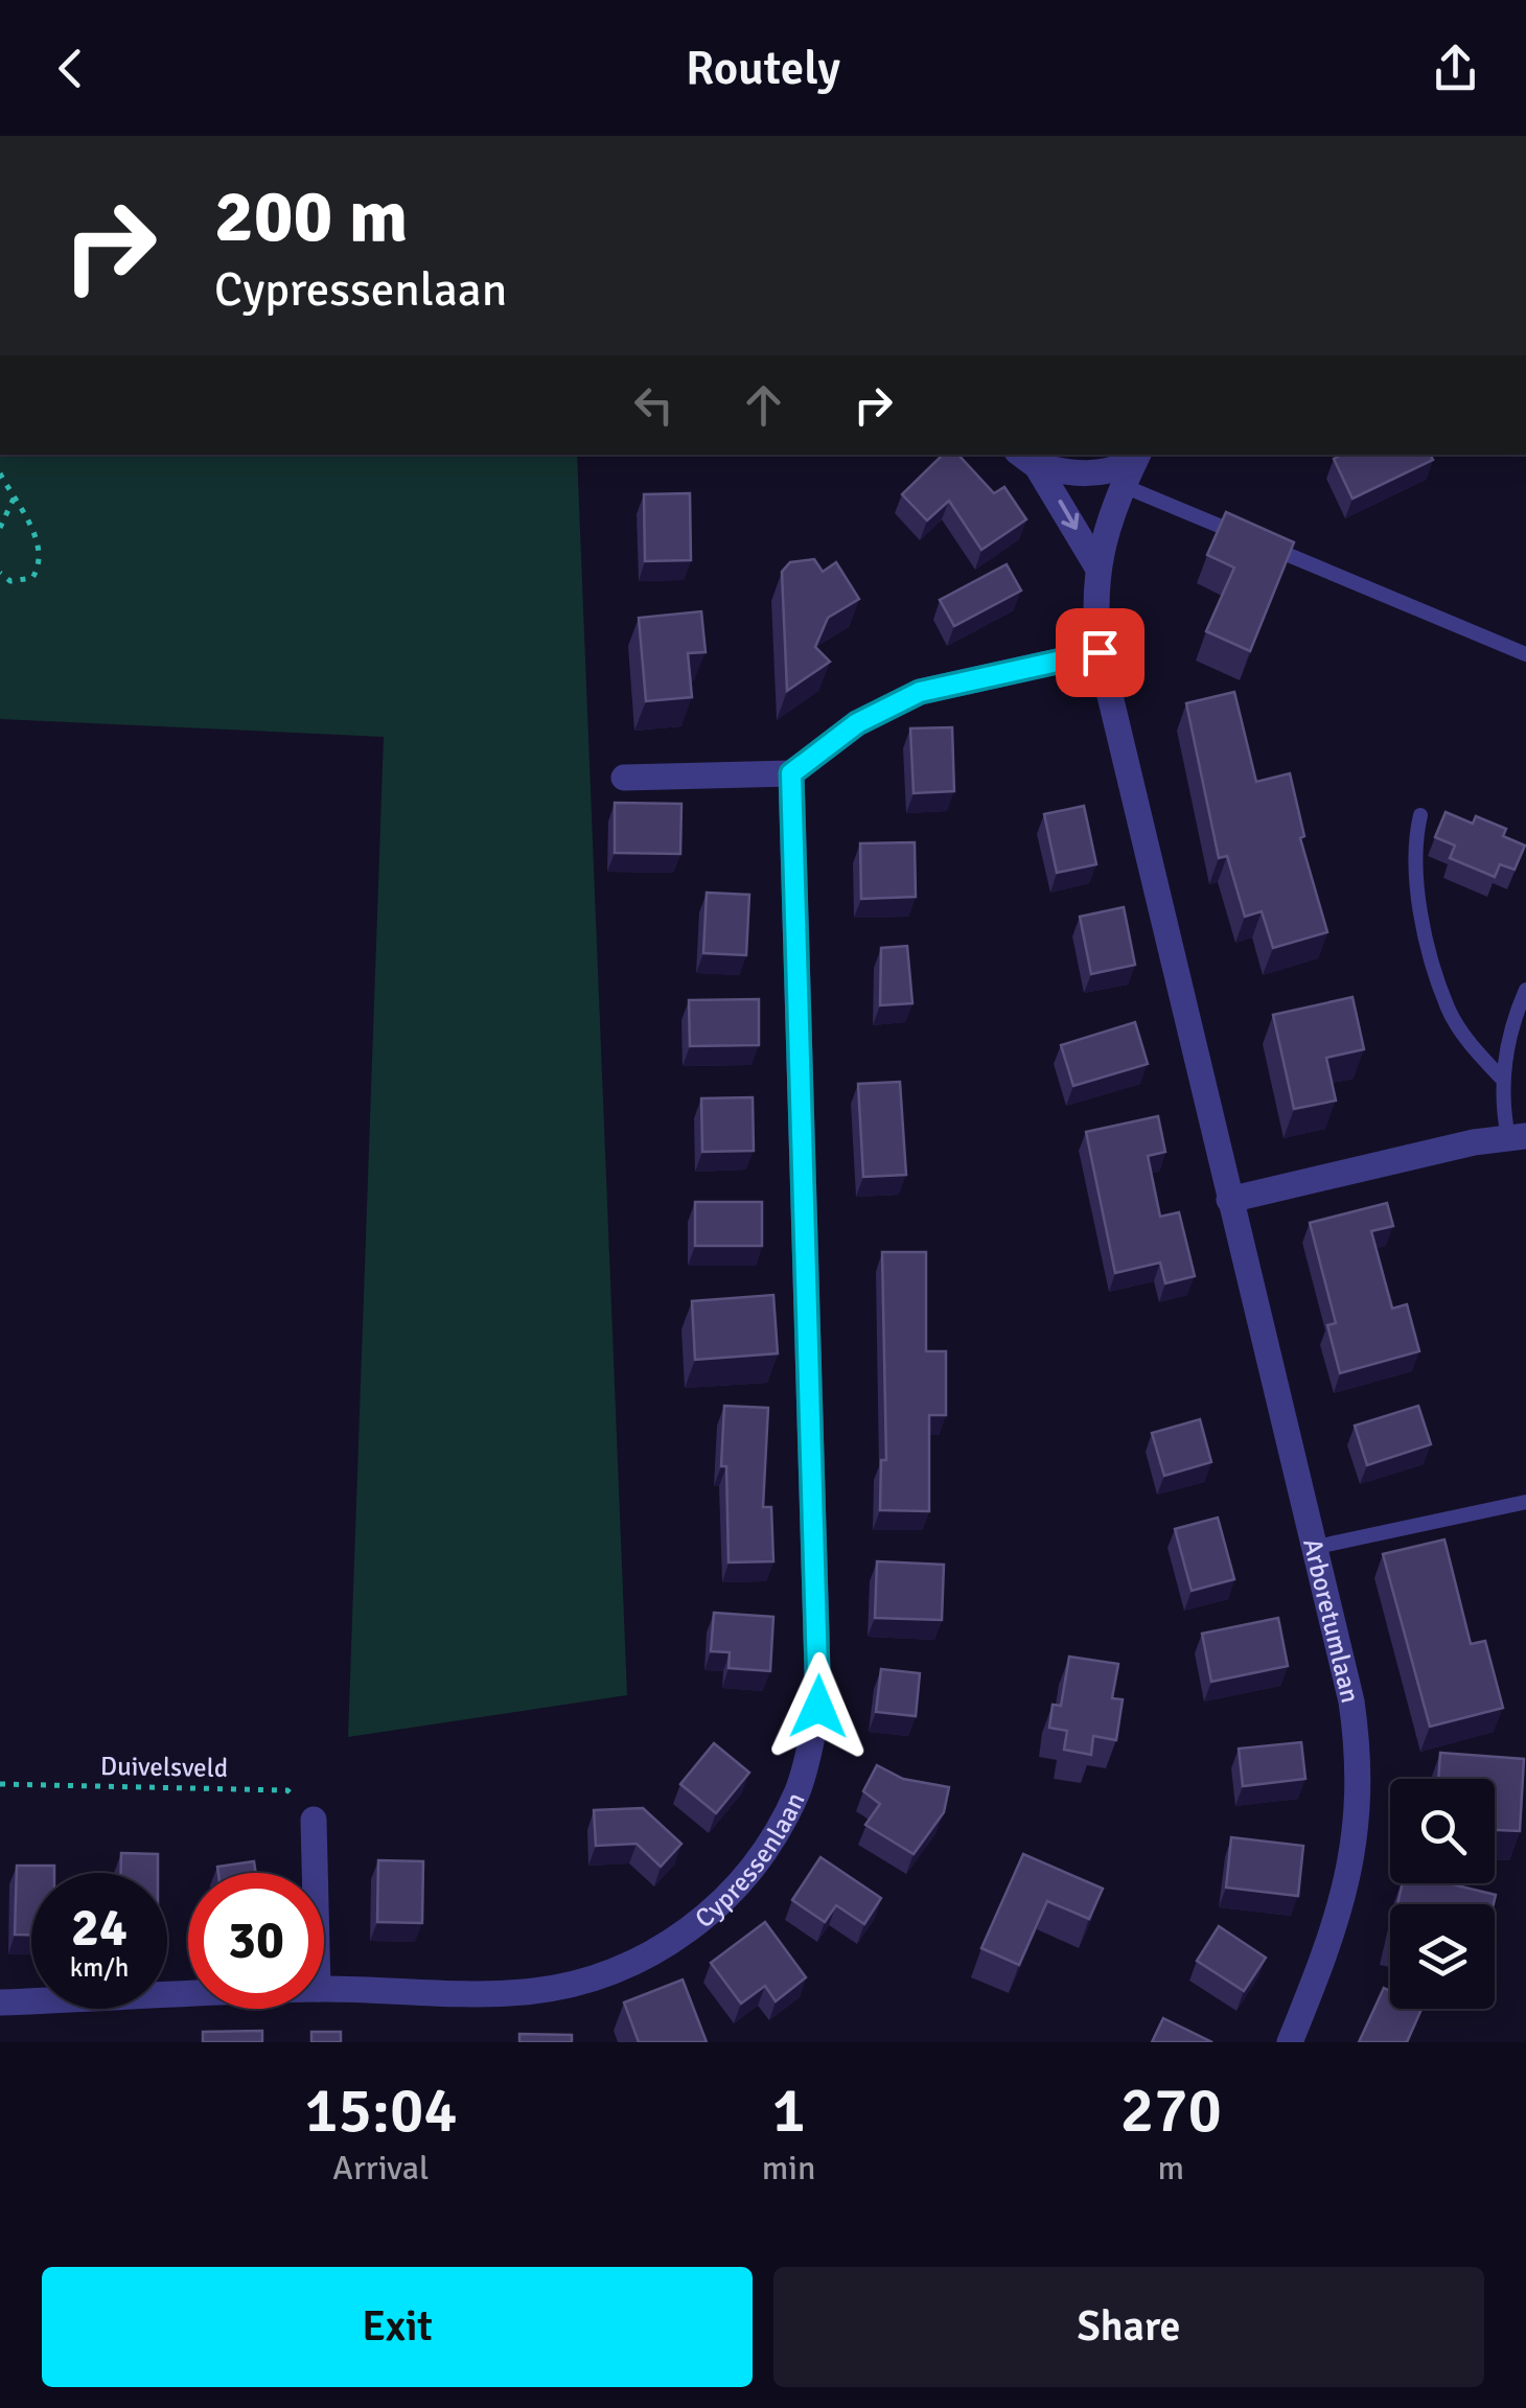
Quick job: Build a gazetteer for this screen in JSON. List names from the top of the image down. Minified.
{"streets":{"street":["Arboretumlaan","Cypressenlaan"],"path":["Duivelsveld"]},"page":{"header":"Routely","turn":["200 m","Cypressenlaan"],"speed":"24 km/h","limit":"30","eta":["15:04","Arrival","1","min","270","m"],"buttons":["Exit","Share"]}}
